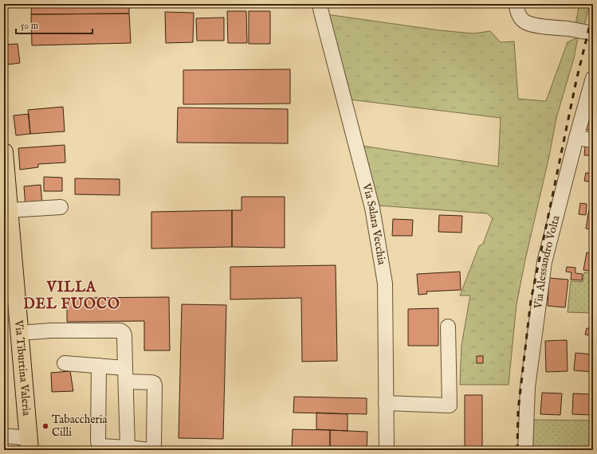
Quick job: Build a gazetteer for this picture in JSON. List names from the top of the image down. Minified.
{"streets":{"main road":["Via Tiburtina Valeria"],"street":["Via Salara Vecchia","Via Alessandro Volta"]},"districts":["VILLA DEL FUOCO"],"places":["Tabaccheria Cilli"],"scale_bar":"50 m"}
